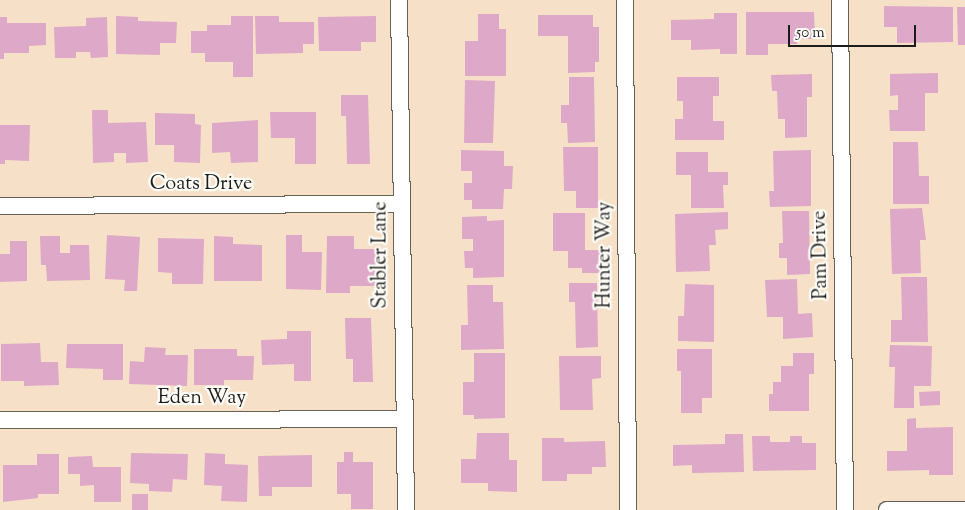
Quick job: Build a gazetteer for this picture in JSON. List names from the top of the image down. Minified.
{"streets":{"street":["Coats Drive","Stabler Lane","Hunter Way","Pam Drive","Eden Way"]},"crossings":[["Coats Drive","Stabler Lane"],["Stabler Lane","Eden Way"]],"scale_bar":"50 m"}
